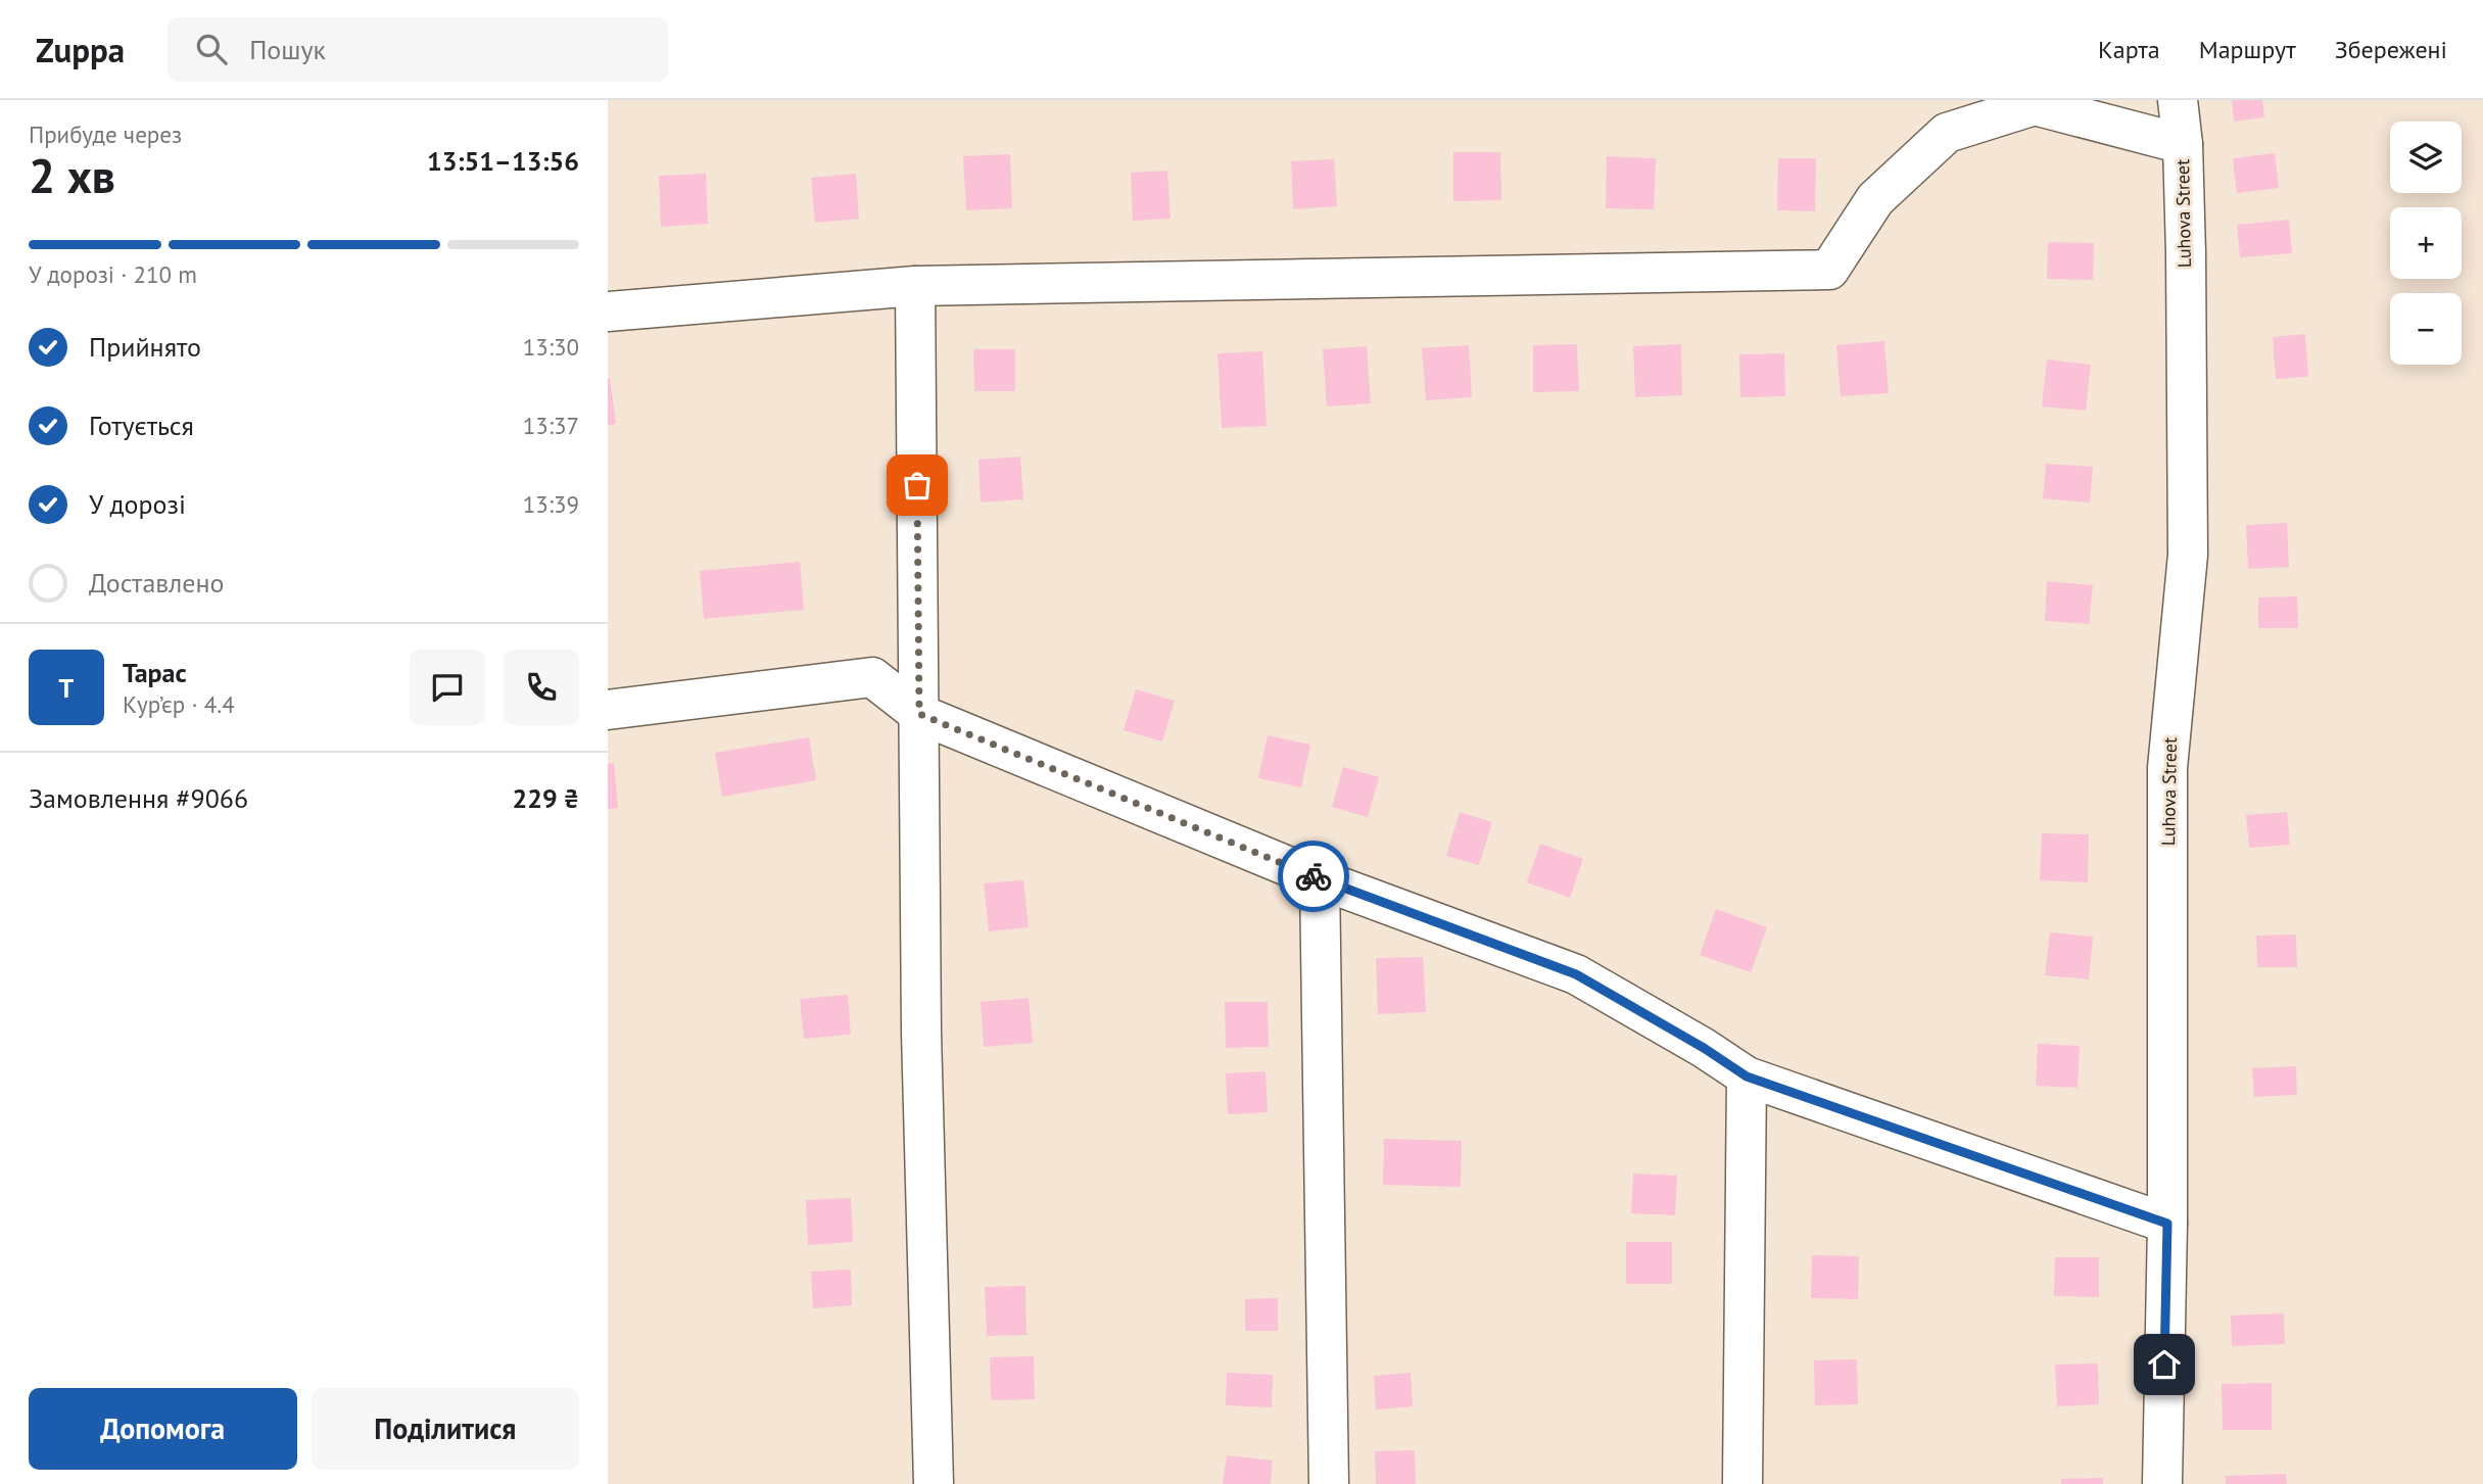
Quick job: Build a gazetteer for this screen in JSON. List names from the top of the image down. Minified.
{"streets":{"street":["Luhova Street"]},"page":{"header":"Zuppa","search":"Пошук","nav":["Карта","Маршрут","Збережені"],"heading":["2 хв","Прибуде через","13:51–13:56"],"panel":["Тарас","Кур’єр · 4.4","Замовлення #9066","229 ₴"],"map_buttons":["+","−"],"bar":"У дорозі · 210 m","list":[["Прийнято","13:30"],["Готується","13:37"],["У дорозі","13:39"],"Доставлено"],"round":"Т","buttons":["Допомога","Поділитися"]}}
